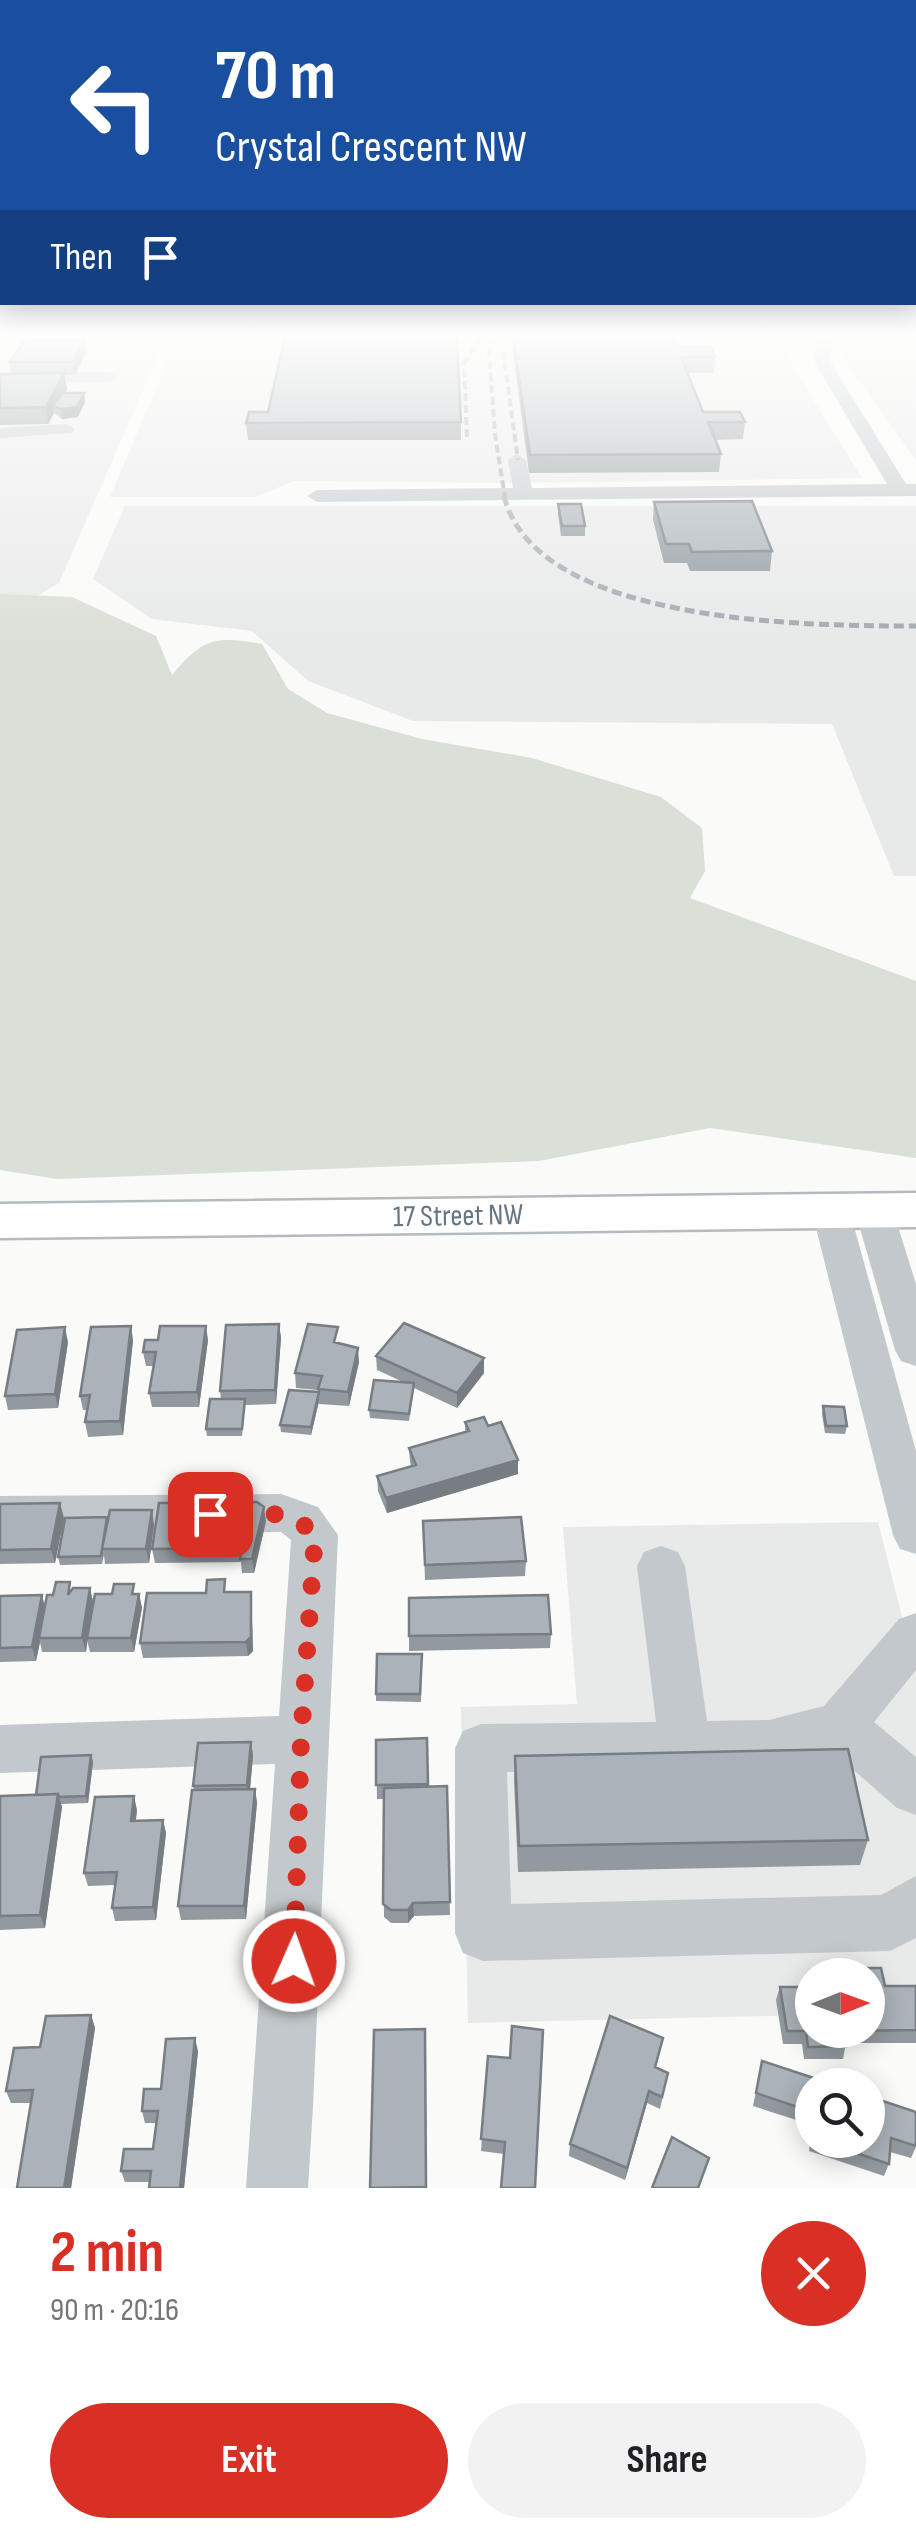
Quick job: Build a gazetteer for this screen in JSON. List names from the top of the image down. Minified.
{"streets":{"main road":["17 Street NW"]},"north":"right","page":{"turn":["70 m","Crystal Crescent NW"],"then":"Then","heading":["2 min","90 m · 20:16"],"buttons":["Exit","Share"]}}
